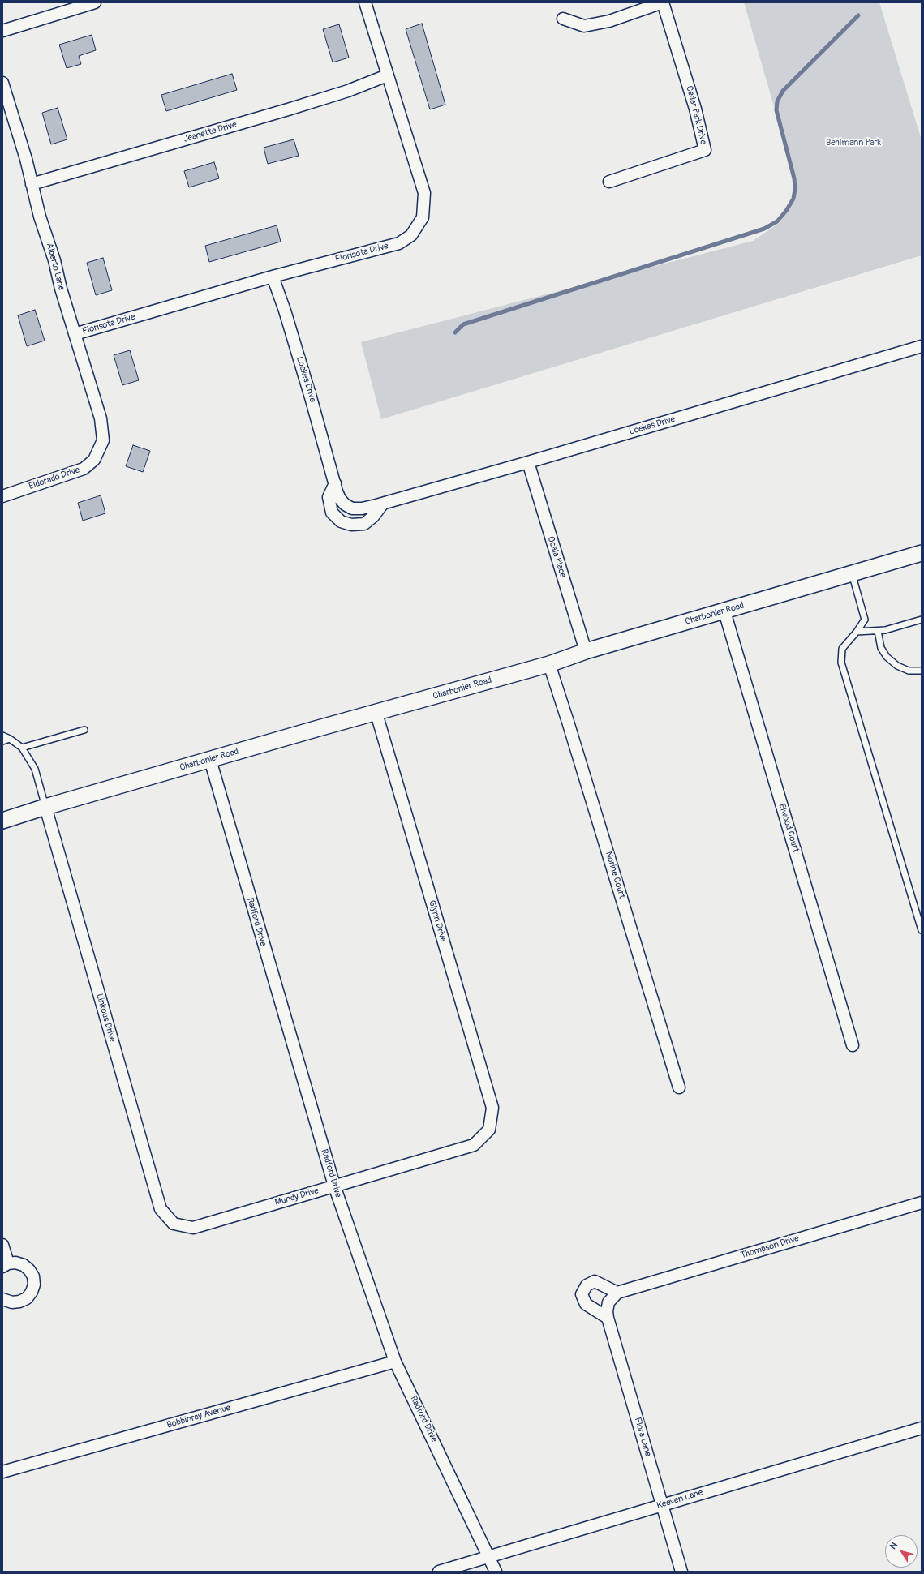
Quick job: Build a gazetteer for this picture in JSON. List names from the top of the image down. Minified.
{"streets":{"main road":["Charbonier Road"],"street":["Cedar Park Drive","Jeanette Drive","Florisota Drive","Alberto Lane","Loekes Drive","Eldorado Drive","Ocala Place","Elwood Court","Norine Court","Glynn Drive","Radford Drive","Linkous Drive","Mundy Drive","Thompson Drive","Bobbinray Avenue","Flora Lane","Keeven Lane"]},"crossings":[["Jeanette Drive","Florisota Drive"],["Jeanette Drive","Alberto Lane"],["Florisota Drive","Alberto Lane"],["Florisota Drive","Loekes Drive"],["Alberto Lane","Eldorado Drive"],["Loekes Drive","Ocala Place"],["Ocala Place","Charbonier Road"],["Charbonier Road","Elwood Court"],["Charbonier Road","Norine Court"],["Charbonier Road","Glynn Drive"],["Charbonier Road","Radford Drive"],["Charbonier Road","Linkous Drive"],["Glynn Drive","Mundy Drive"],["Radford Drive","Mundy Drive"],["Radford Drive","Bobbinray Avenue"],["Radford Drive","Keeven Lane"],["Linkous Drive","Mundy Drive"],["Thompson Drive","Flora Lane"],["Flora Lane","Keeven Lane"]],"parks":["Behlmann Park"],"north":"top left"}
